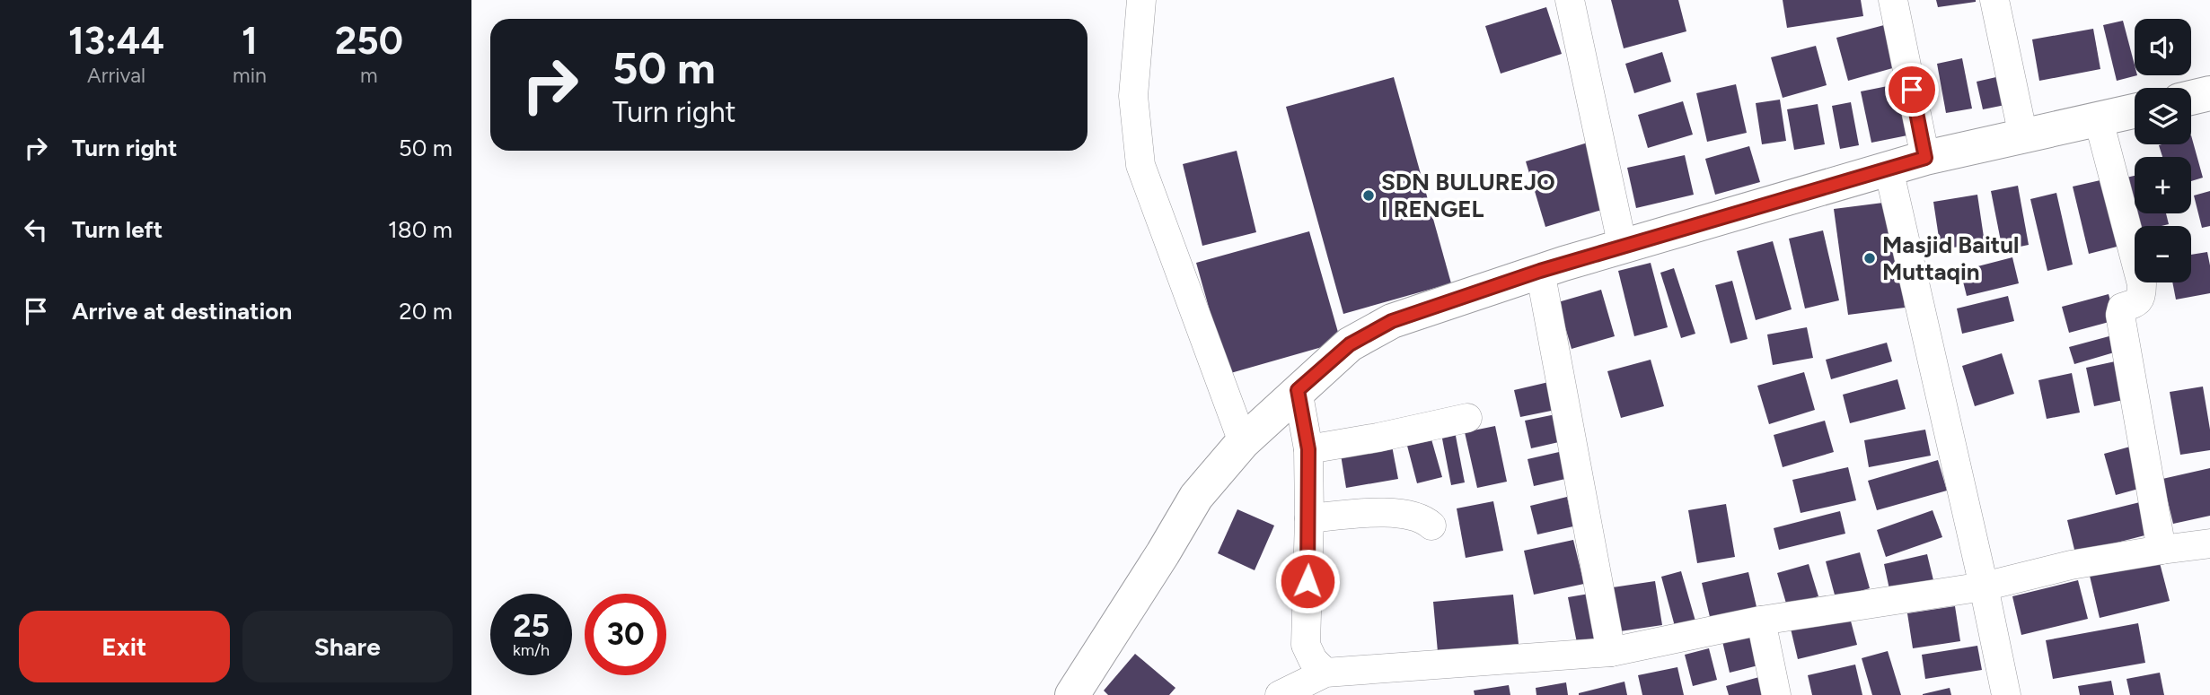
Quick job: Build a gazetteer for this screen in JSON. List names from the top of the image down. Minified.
{"places":["SDN BULUREJO I RENGEL","Masjid Baitul Muttaqin"],"page":{"eta":["13:44","Arrival","1","min","250","m"],"map_buttons":["+","−"],"turn":["50 m","Turn right"],"list":[{"name":"Turn right","value":"50 m"},{"name":"Turn left","value":"180 m"},{"name":"Arrive at destination","value":"20 m"}],"speed":"25 km/h","limit":"30","buttons":["Exit","Share"]}}
